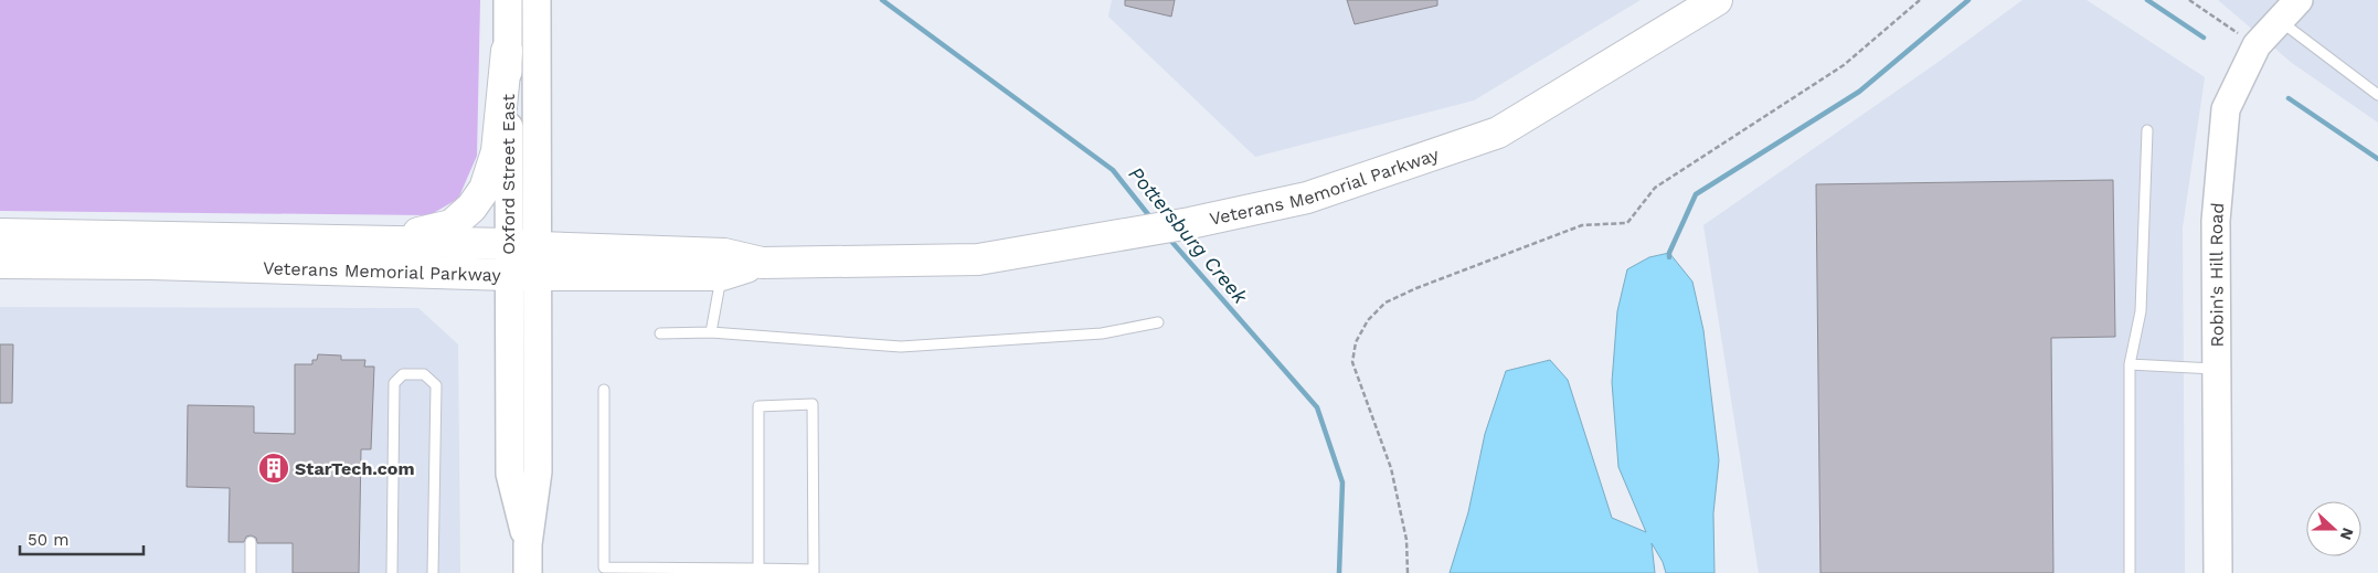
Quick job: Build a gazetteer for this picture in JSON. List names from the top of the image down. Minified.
{"streets":{"highway":["Veterans Memorial Parkway"],"main road":["Oxford Street East","Robin's Hill Road"]},"crossings":[["Oxford Street East","Veterans Memorial Parkway"]],"water":["Pottersburg Creek"],"places":{"building":["StarTech.com"]},"scale_bar":"50 m","north":"right"}
